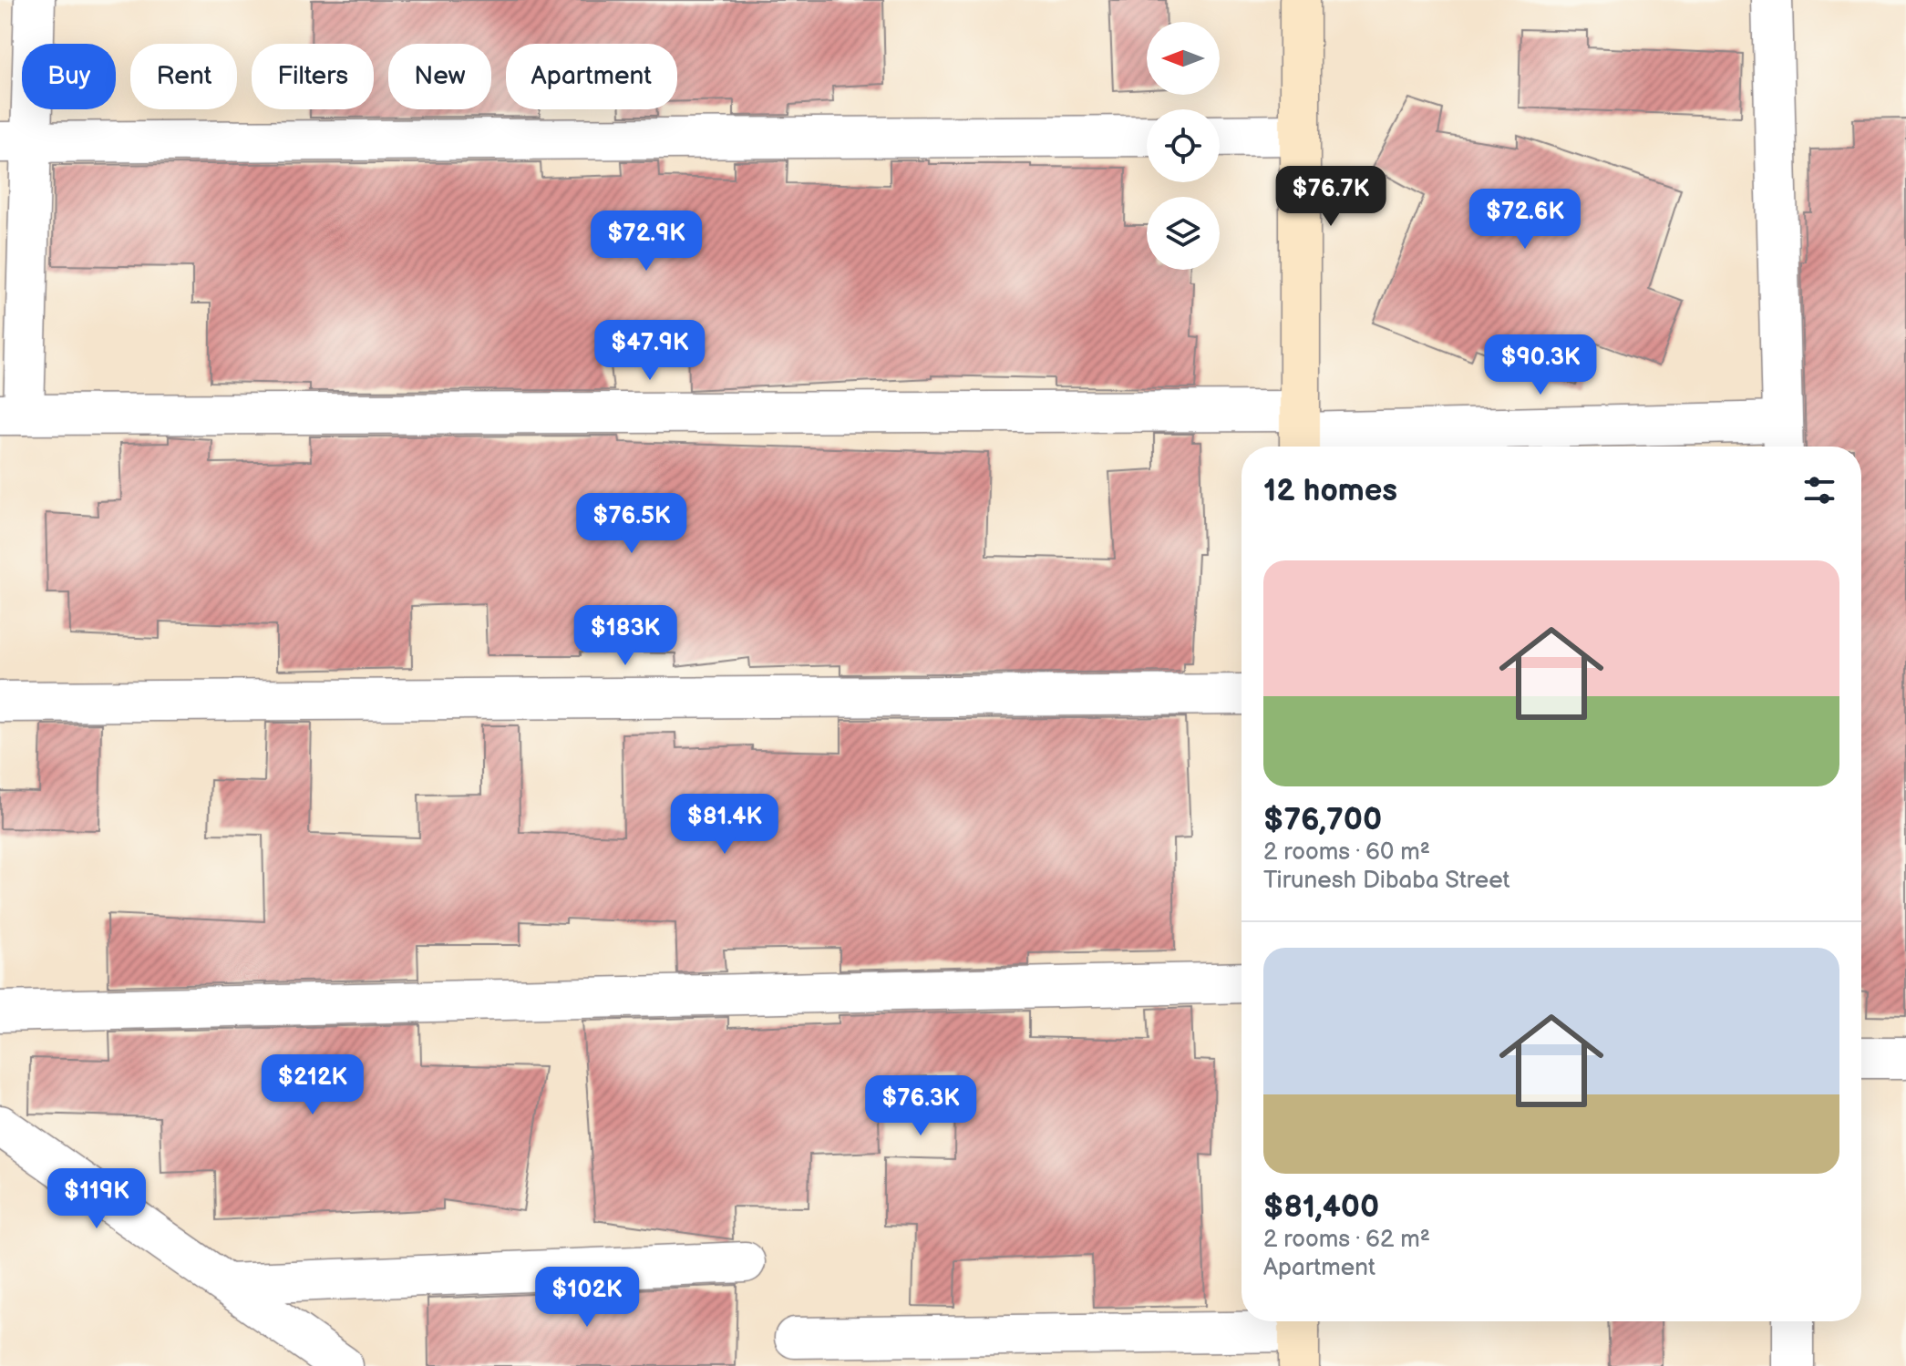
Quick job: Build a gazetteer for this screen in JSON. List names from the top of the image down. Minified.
{"north":"left","page":{"chip":["Buy","Rent","Filters","New","Apartment"],"price":["$76.7K","$72.6K","$72.9K","$47.9K","$90.3K","$76.5K","$183K","$81.4K","$212K","$76.3K","$119K","$102K"],"heading":"12 homes","list":[{"name":"$76,700","note":"2 rooms · 60 m² · Tirunesh Dibaba Street"},{"name":"$81,400","note":"2 rooms · 62 m² · Apartment"}]}}
